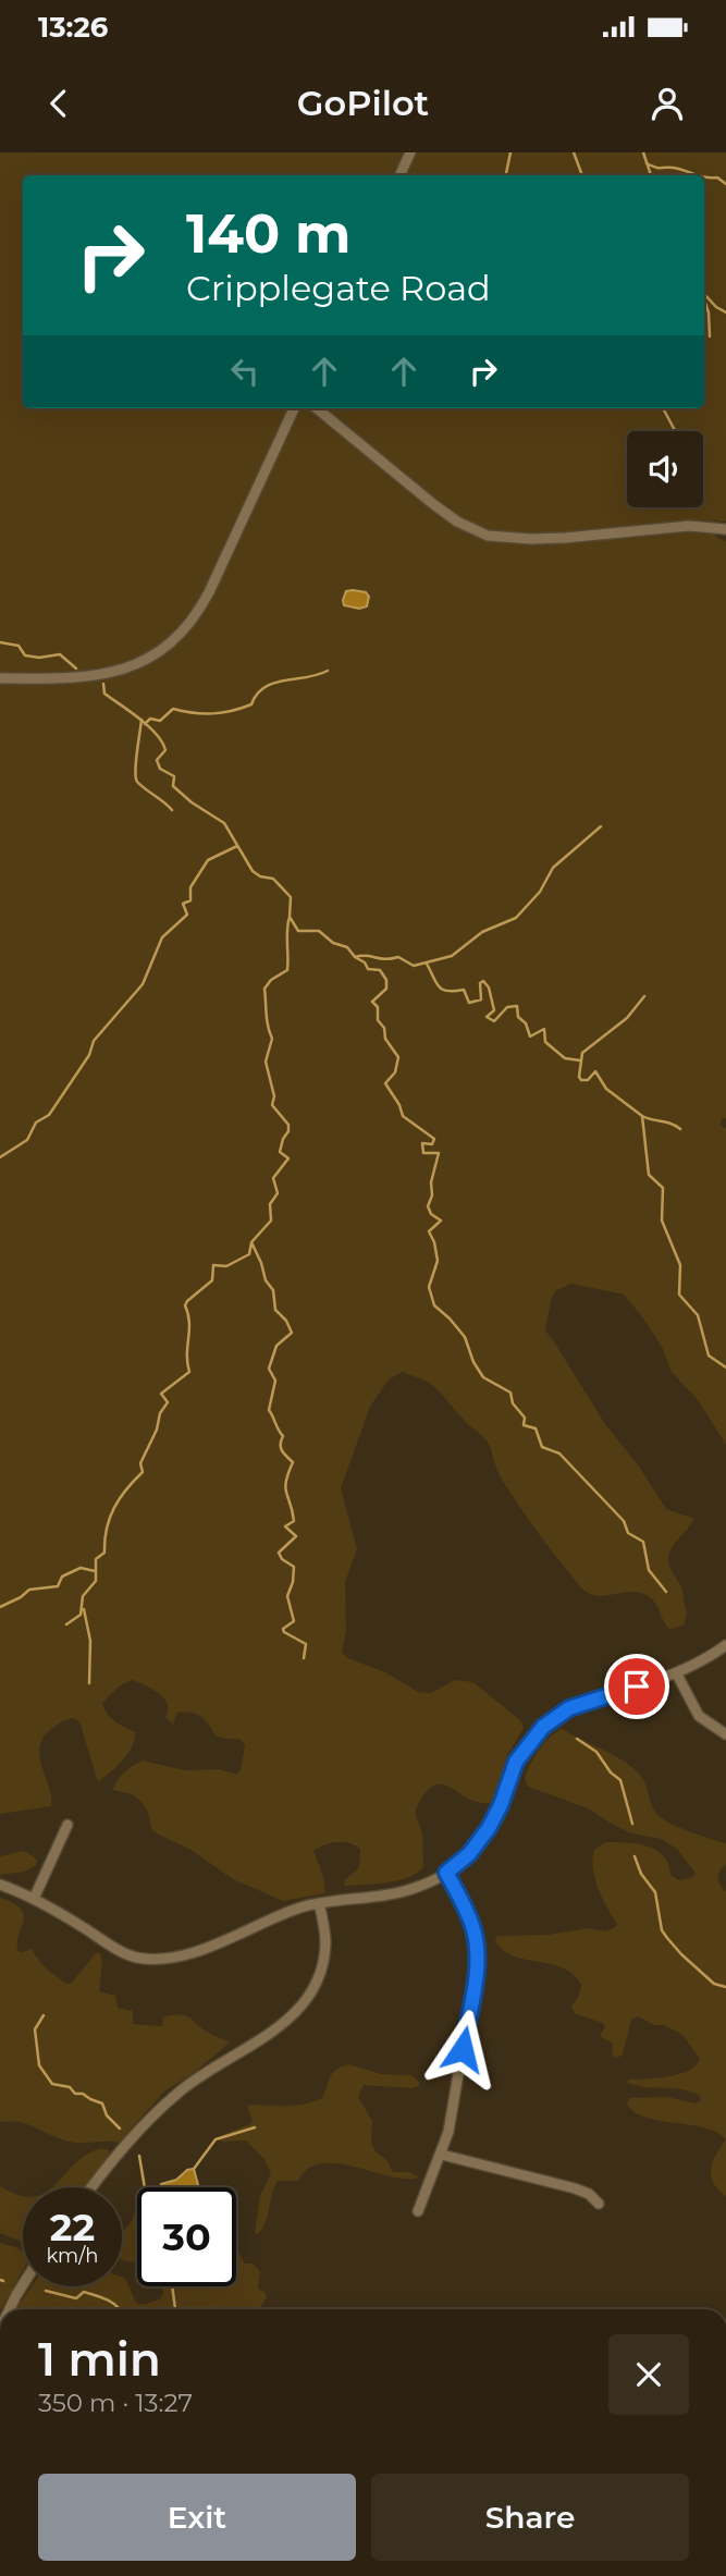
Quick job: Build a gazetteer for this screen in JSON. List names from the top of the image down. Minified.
{"page":{"status":"13:26","header":"GoPilot","turn":["140 m","Cripplegate Road"],"speed":"22 km/h","limit":"30","heading":["1 min","350 m · 13:27"],"buttons":["Exit","Share"]}}
